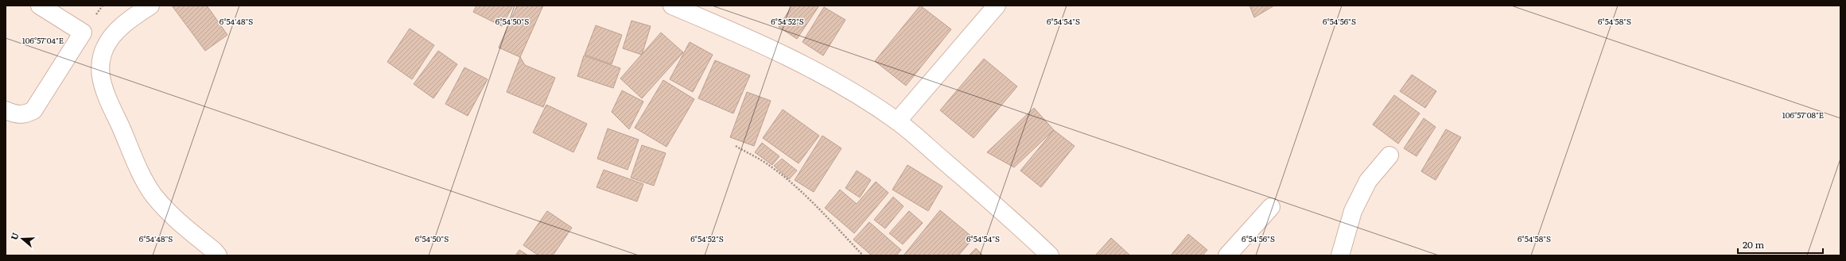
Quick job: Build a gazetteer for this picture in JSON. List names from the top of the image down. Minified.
{"scale_bar":"20 m","north":"left","coordinates":["6°54'48\"S","6°54'50\"S","6°54'52\"S","6°54'54\"S","6°54'56\"S","6°54'58\"S","106°57'04\"E","106°57'08\"E"]}
